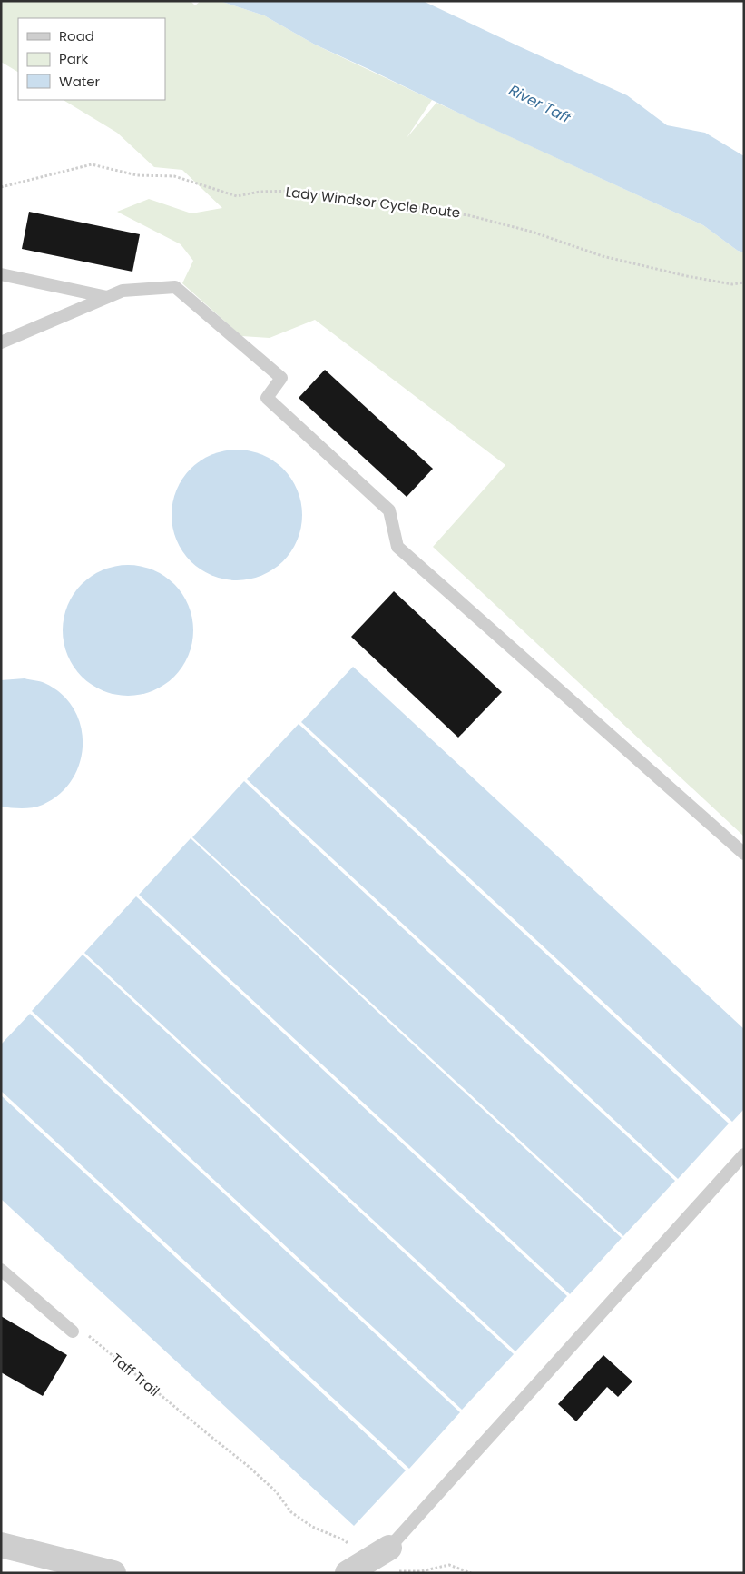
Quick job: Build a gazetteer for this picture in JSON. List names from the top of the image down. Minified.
{"streets":{"path":["Lady Windsor Cycle Route","Taff Trail"]},"water":["River Taff"],"legend":["Road","Park","Water"]}
